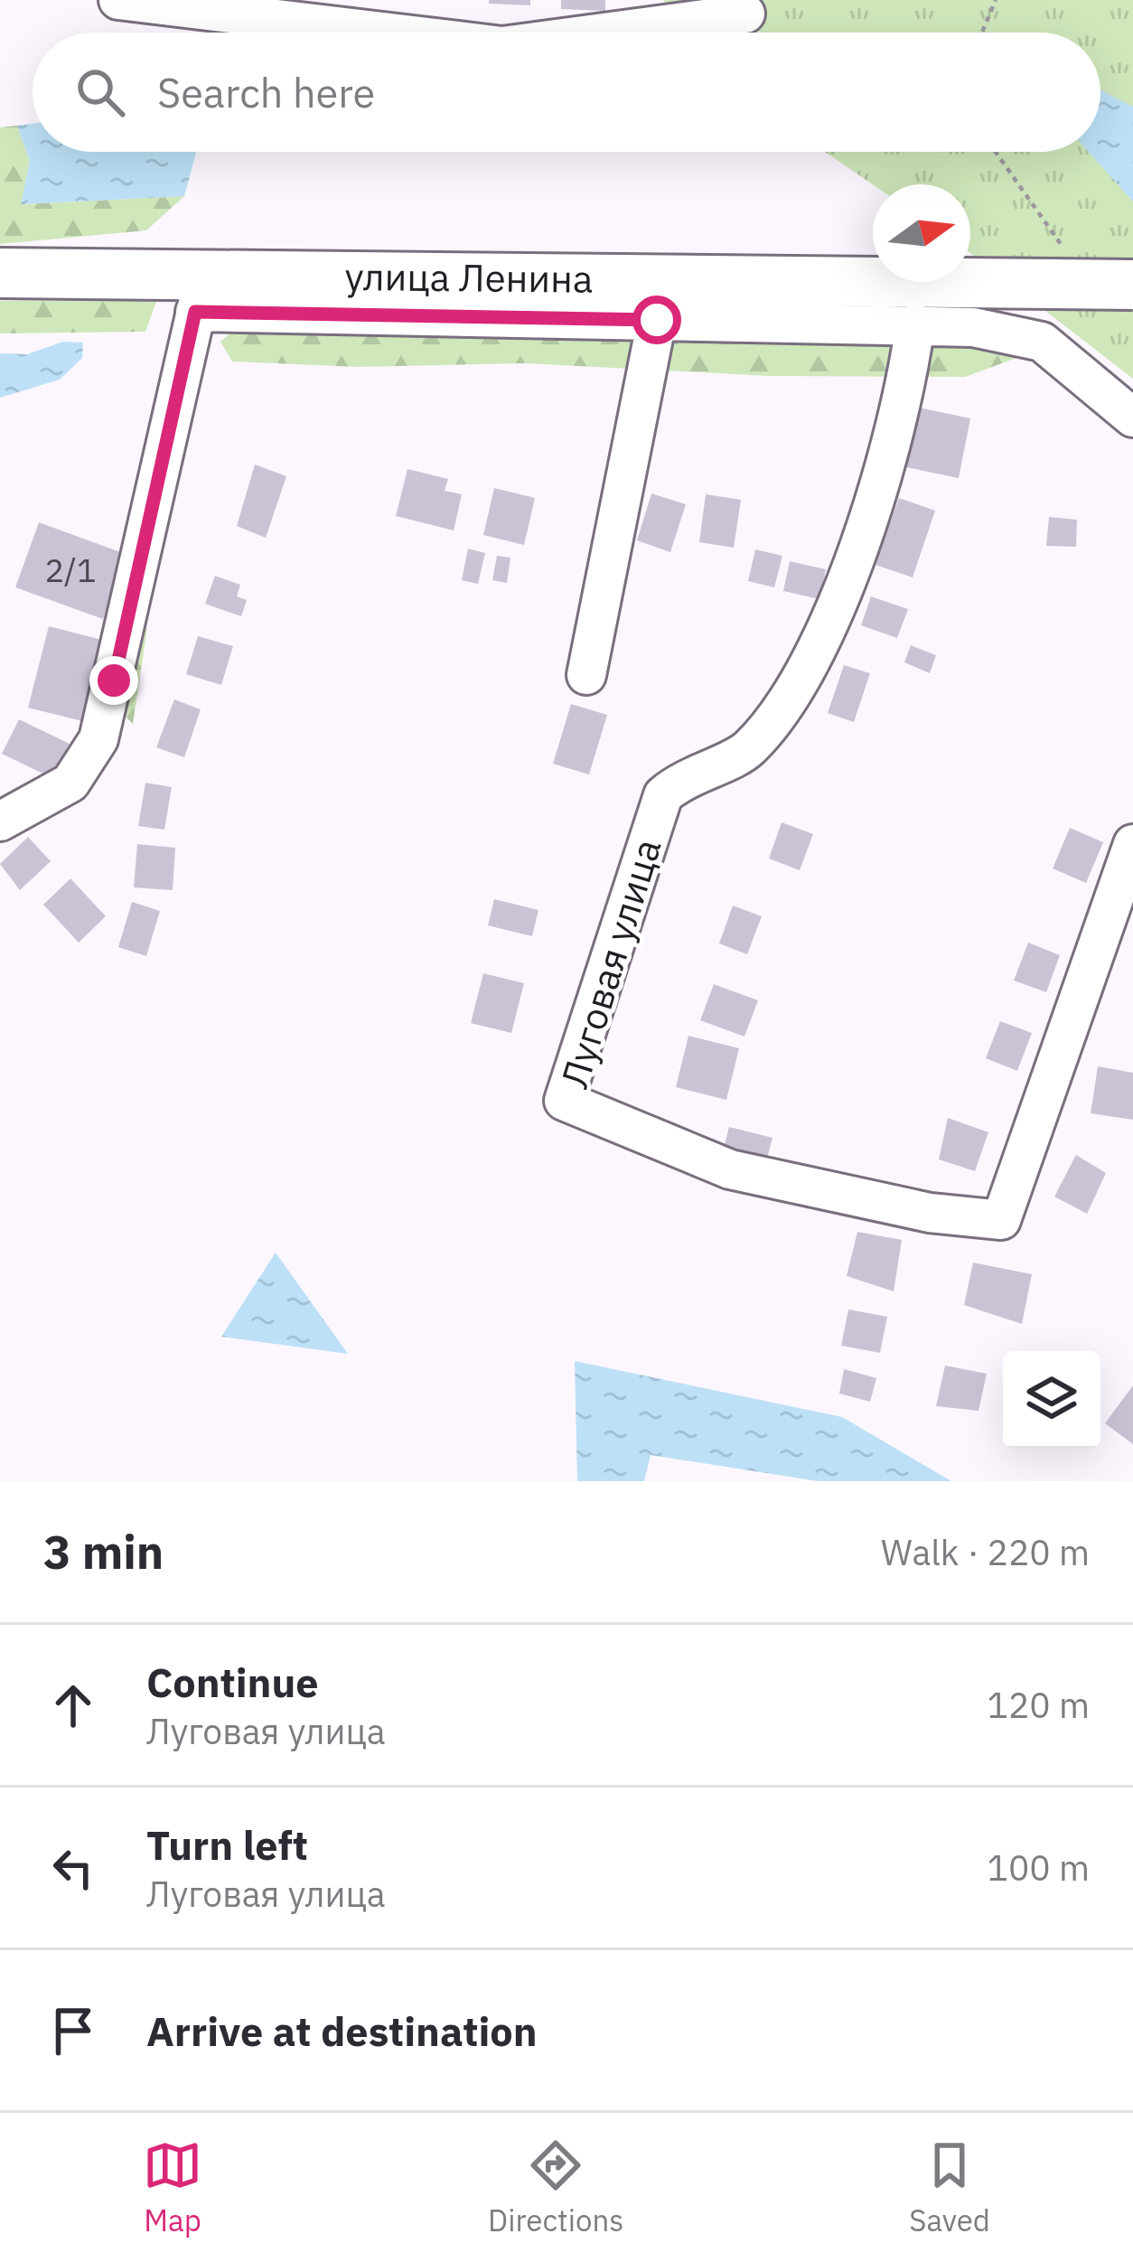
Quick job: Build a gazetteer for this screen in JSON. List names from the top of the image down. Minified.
{"streets":{"main road":["улица Ленина"],"street":["Луговая улица"]},"house_numbers":["2/1"],"north":"right","page":{"search":"Search here","heading":["3 min","Walk · 220 m"],"list":[["Continue","Луговая улица","120 m"],["Turn left","Луговая улица","100 m"],"Arrive at destination"],"nav":["Map","Directions","Saved"]}}
